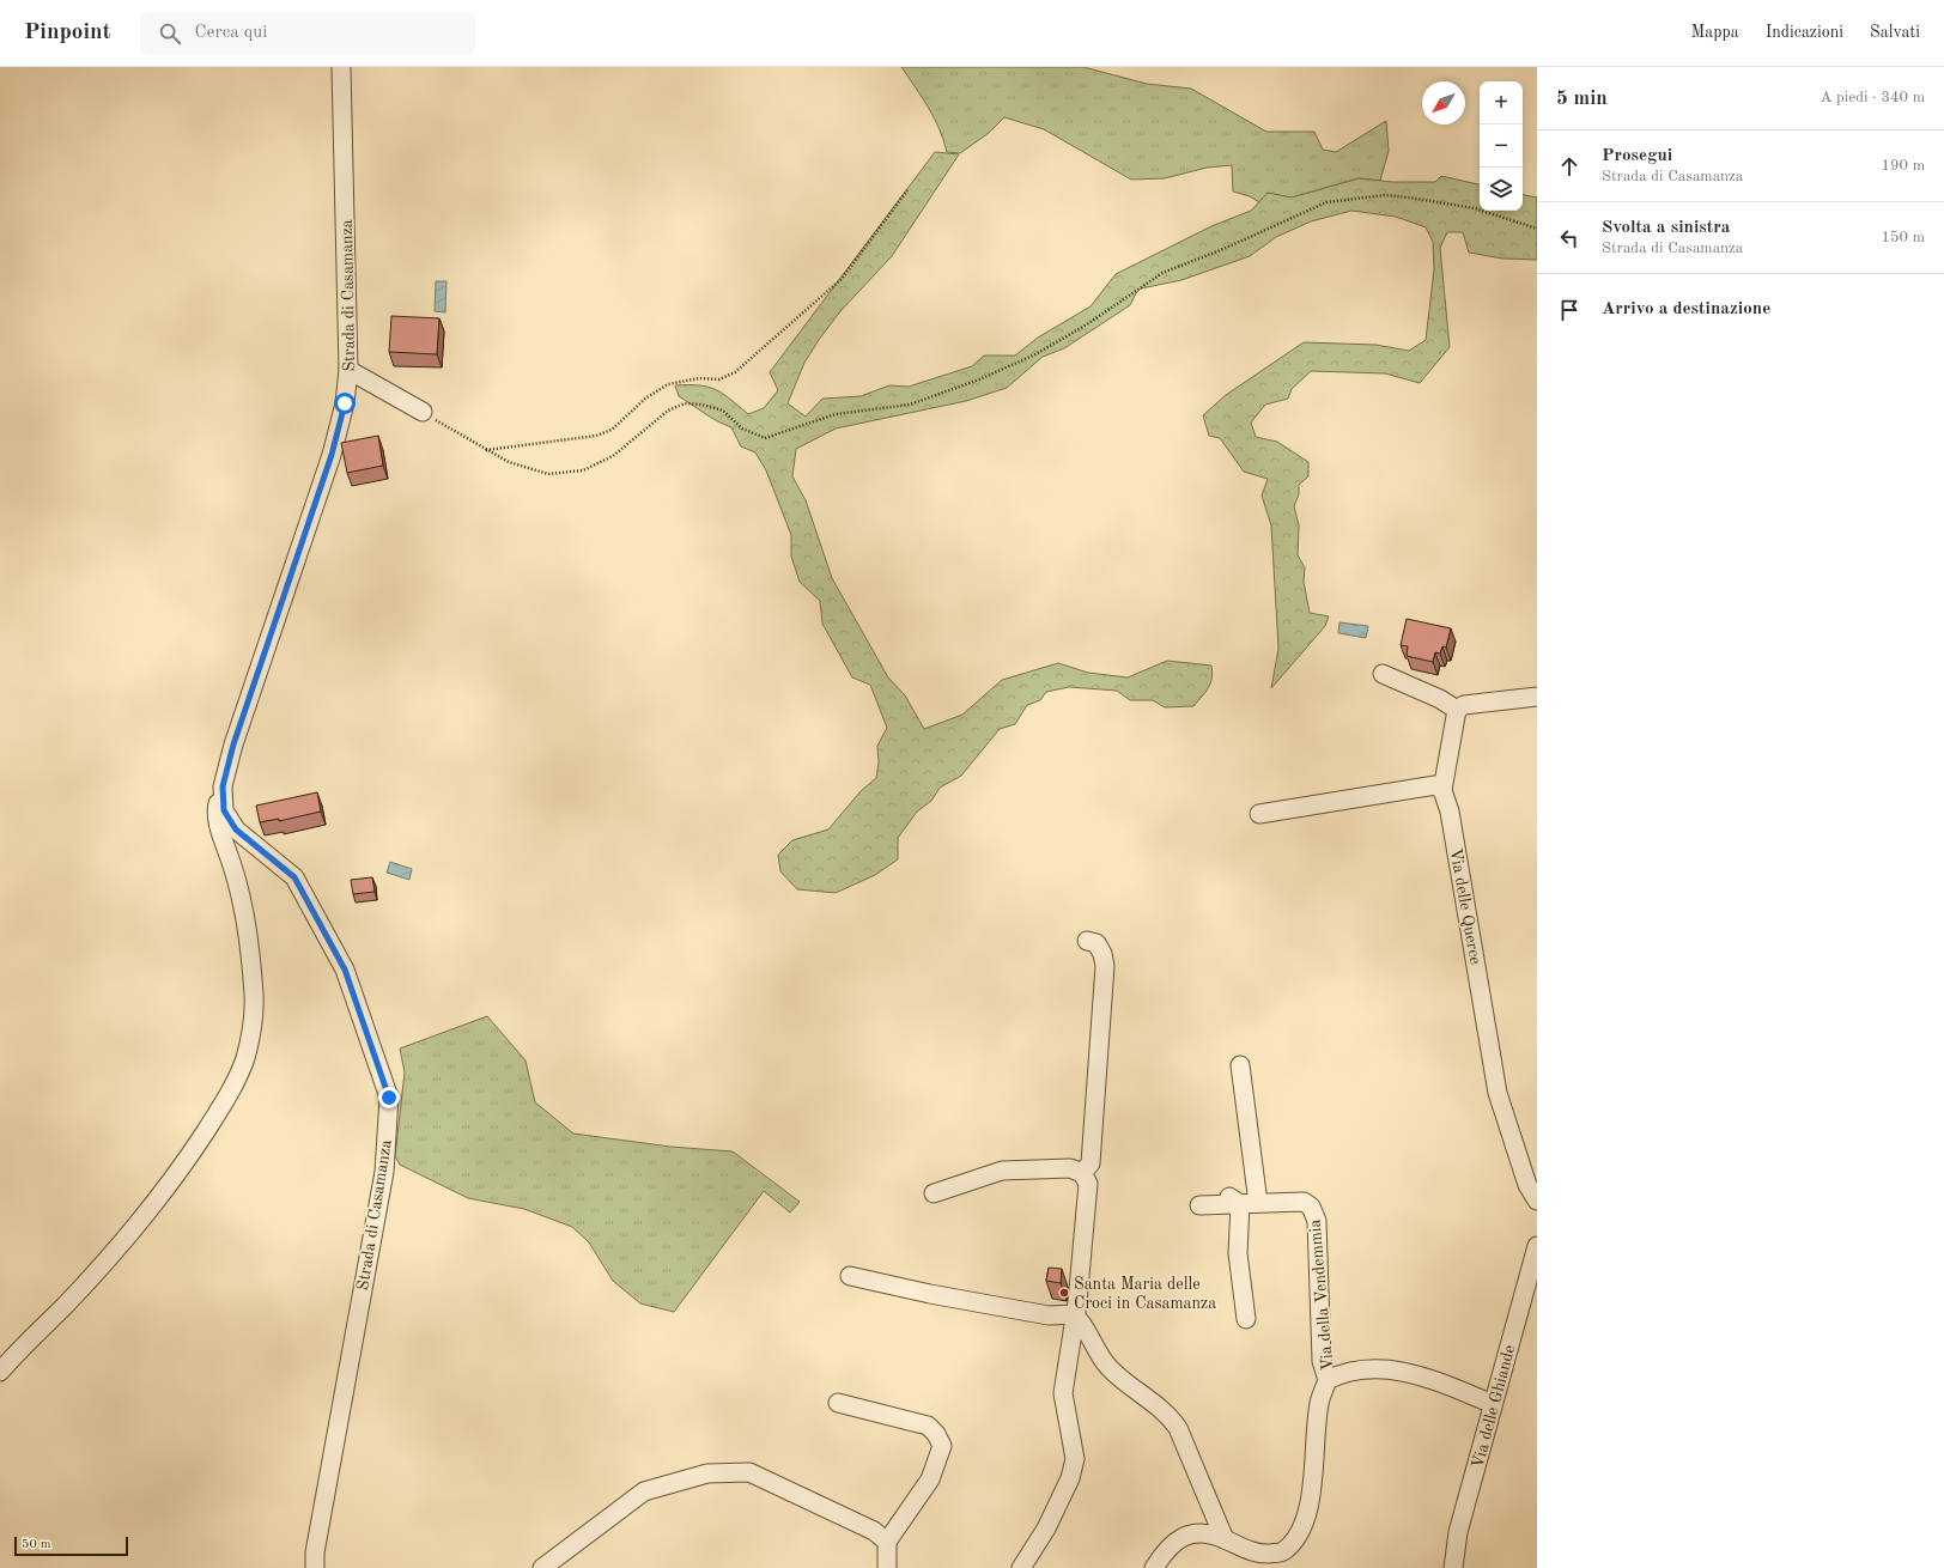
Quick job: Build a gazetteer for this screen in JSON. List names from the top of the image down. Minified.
{"streets":{"street":["Strada di Casamanza","Via delle Querce","Via della Vendemmia","Via delle Ghiande"]},"crossings":[["Via della Vendemmia","Via delle Ghiande"]],"places":["Santa Maria delle Croci in Casamanza"],"scale_bar":"50 m","north":"bottom left","page":{"header":"Pinpoint","search":"Cerca qui","nav":["Mappa","Indicazioni","Salvati"],"heading":["5 min","A piedi · 340 m"],"map_buttons":["+","−"],"list":[["Prosegui","Strada di Casamanza","190 m"],["Svolta a sinistra","Strada di Casamanza","150 m"],"Arrivo a destinazione"],"scale":"50 m"}}
